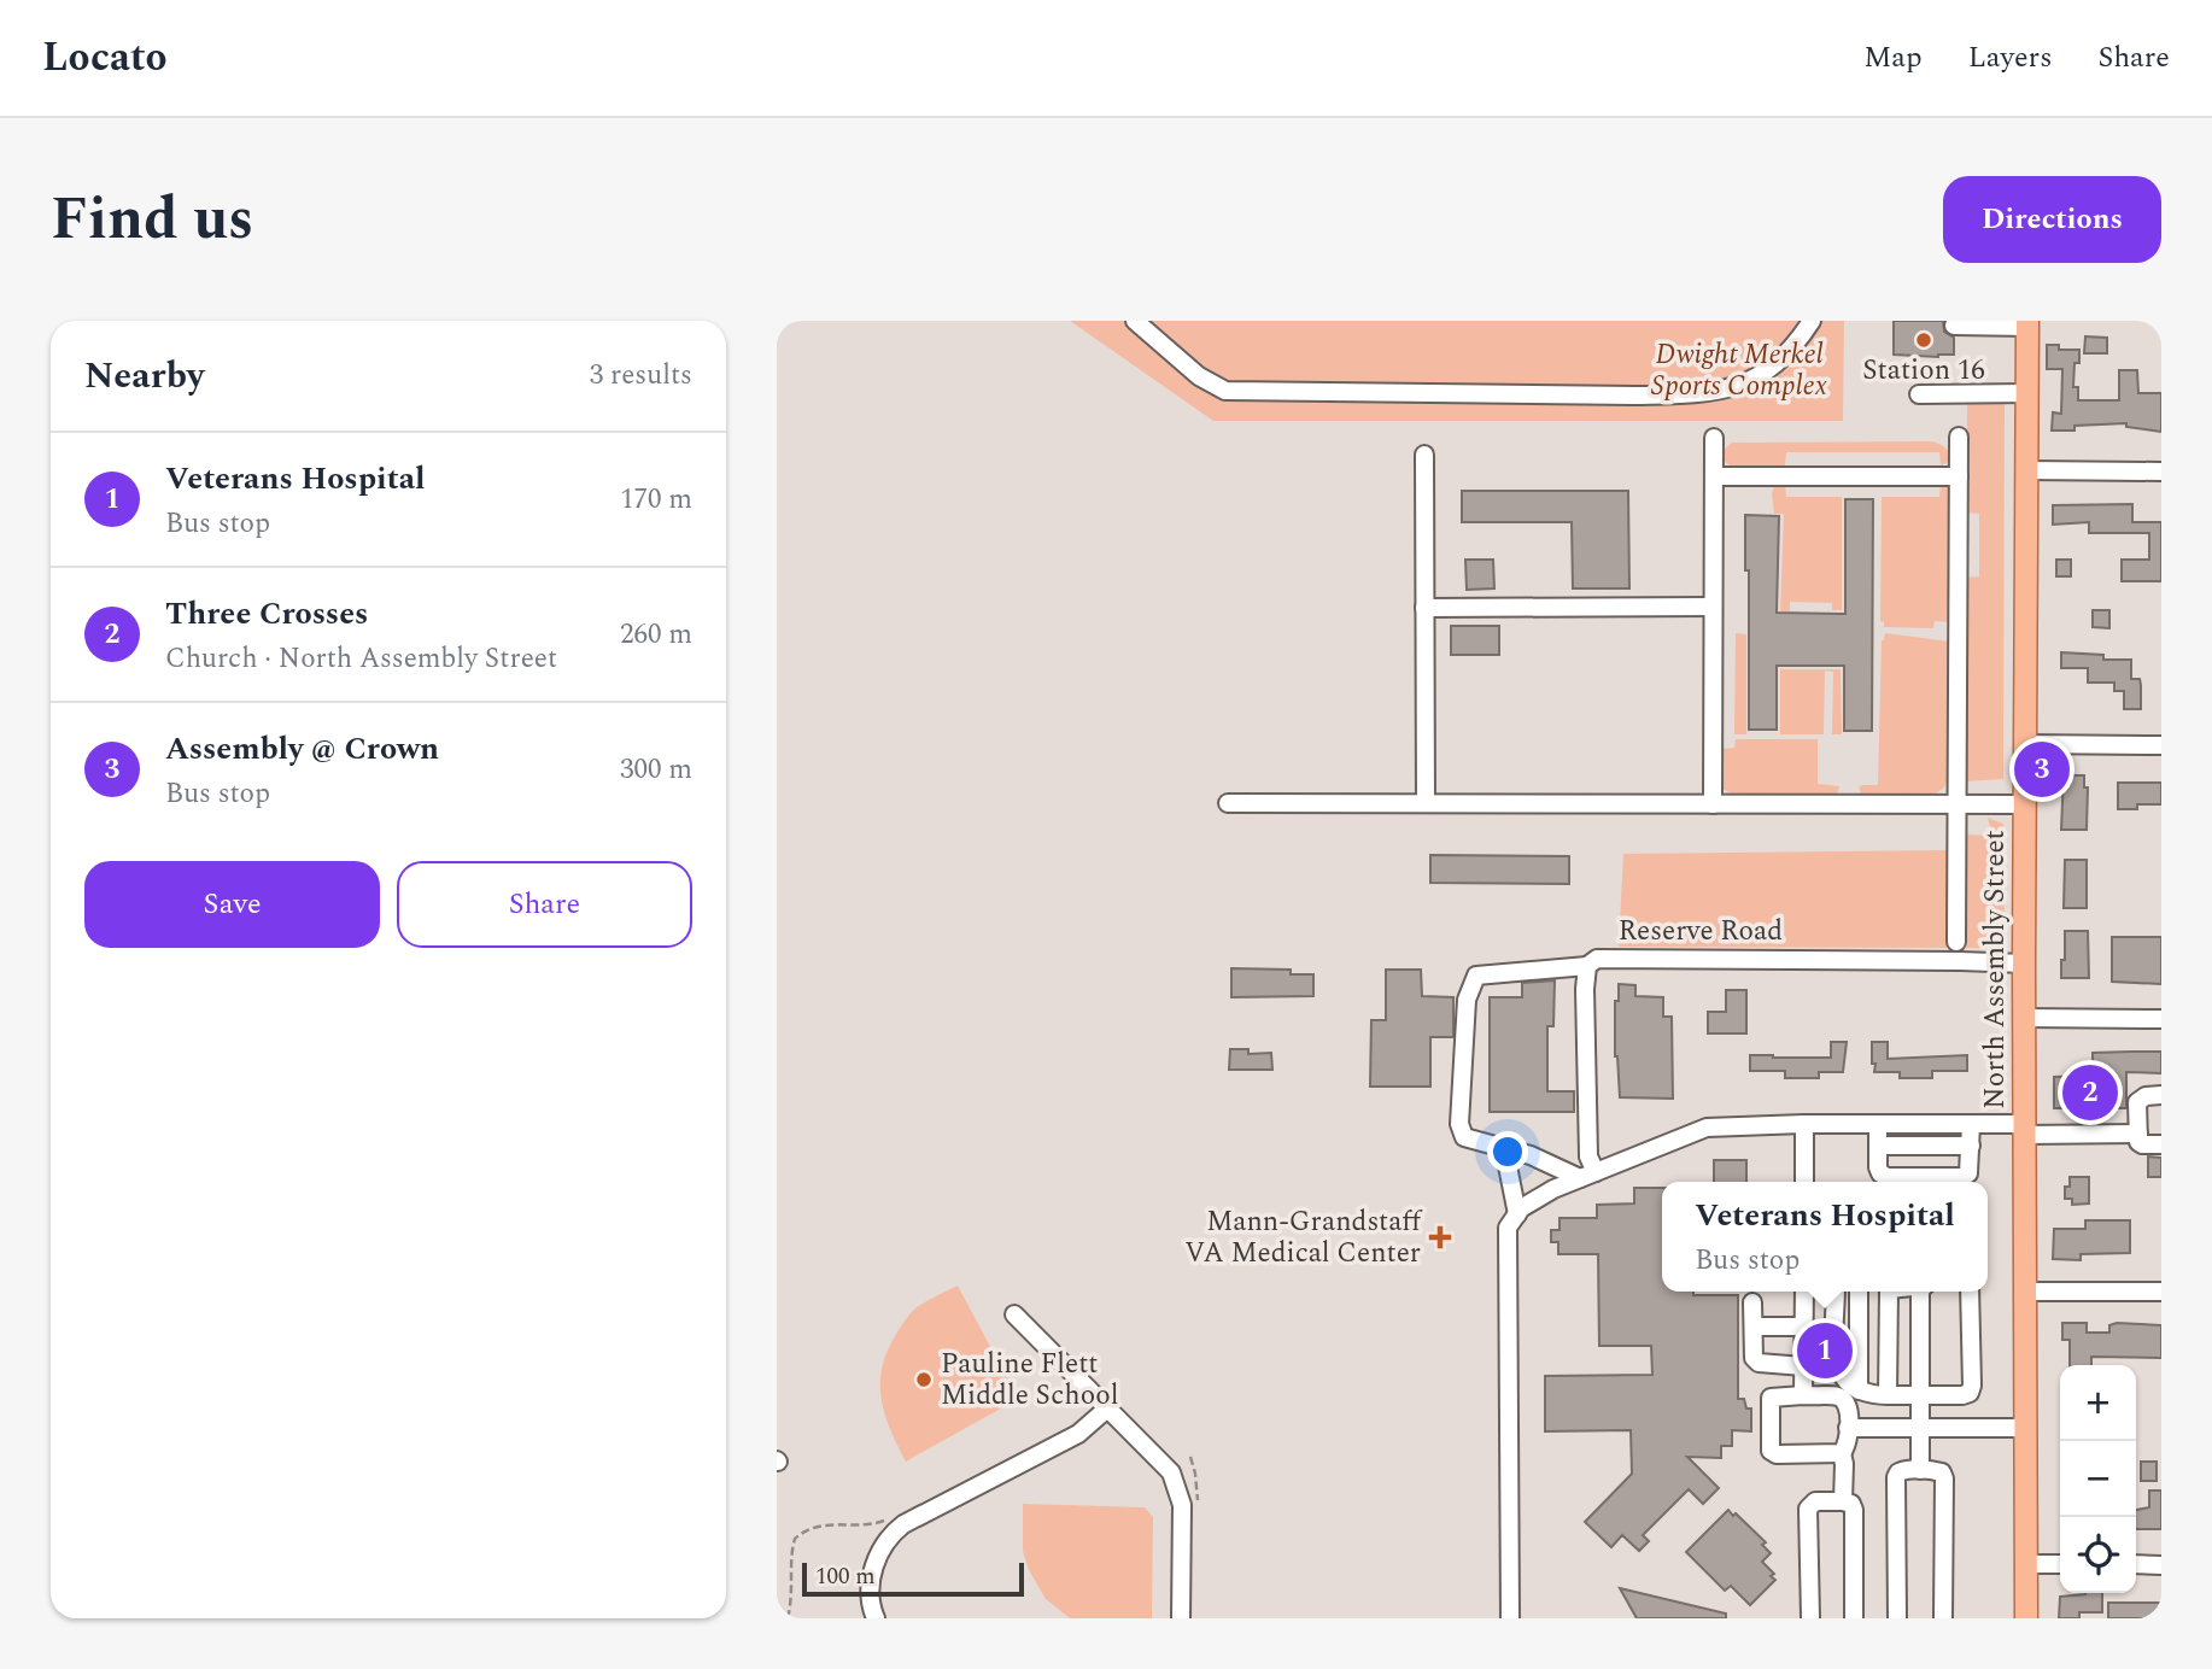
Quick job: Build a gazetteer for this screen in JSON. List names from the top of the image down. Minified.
{"streets":{"main road":["North Assembly Street"],"street":["Reserve Road"]},"crossings":[["Reserve Road","North Assembly Street"]],"parks":["Dwight Merkel Sports Complex"],"places":{"other":["Station 16","Pauline Flett Middle School"],"health":["Mann-Grandstaff VA Medical Center"]},"scale_bar":"100 m","page":{"header":"Locato","nav":["Map","Layers","Share"],"title":"Find us","buttons":["Directions",["Save","Share"]],"heading":["Nearby","3 results"],"list":[{"mark":"1","name":"Veterans Hospital","note":"Bus stop","value":"170 m"},{"mark":"2","name":"Three Crosses","note":"Church · North Assembly Street","value":"260 m"},{"mark":"3","name":"Assembly @ Crown","note":"Bus stop","value":"300 m"}],"pins":["3","2","1"],"popup":["Veterans Hospital","Bus stop"],"map_buttons":["+","−"],"scale":"100 m"}}
